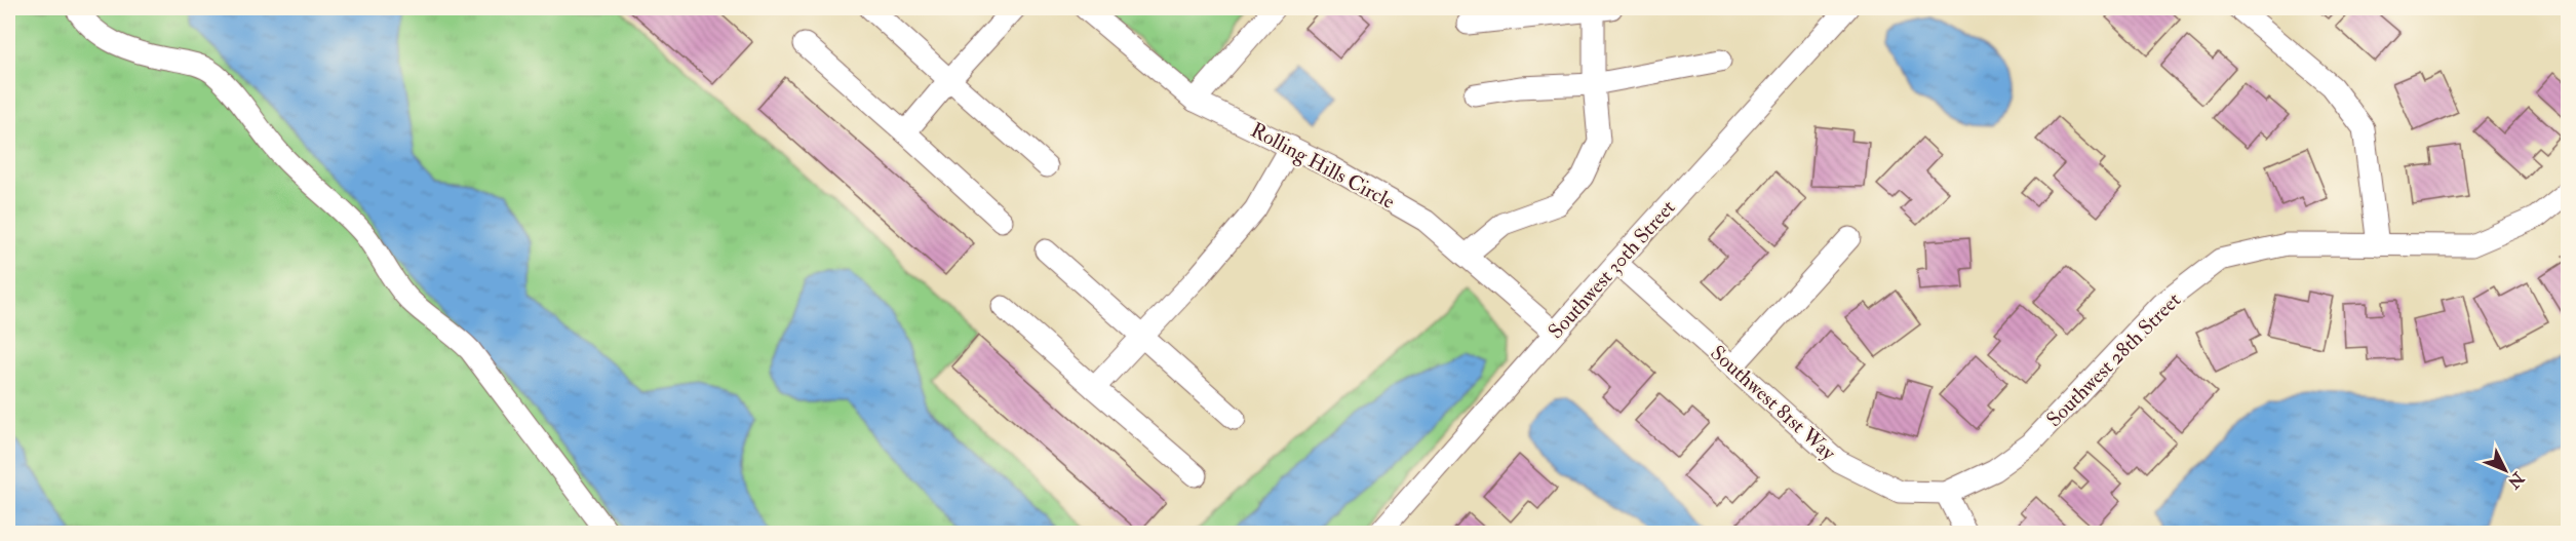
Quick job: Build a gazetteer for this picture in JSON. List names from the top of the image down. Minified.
{"streets":{"street":["Rolling Hills Circle","Southwest 30th Street","Southwest 28th Street","Southwest 81st Way"]},"crossings":[["Rolling Hills Circle","Southwest 30th Street"],["Southwest 30th Street","Southwest 81st Way"],["Southwest 28th Street","Southwest 81st Way"]],"north":"bottom right"}
